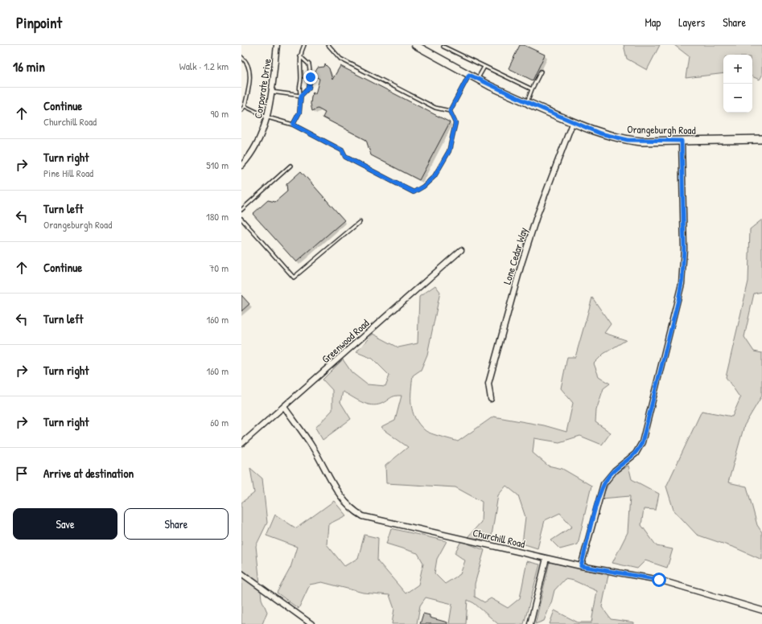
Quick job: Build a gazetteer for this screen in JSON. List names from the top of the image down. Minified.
{"streets":{"main road":["Orangeburgh Road"],"street":["Corporate Drive","Lone Cedar Way","Greenwood Road","Churchill Road"]},"crossings":[["Orangeburgh Road","Lone Cedar Way"],["Greenwood Road","Churchill Road"]],"page":{"header":"Pinpoint","nav":["Map","Layers","Share"],"heading":["16 min","Walk · 1.2 km"],"map_buttons":["+","−"],"list":[["Continue","Churchill Road","90 m"],["Turn right","Pine Hill Road","510 m"],["Turn left","Orangeburgh Road","180 m"],["Continue","70 m"],["Turn left","160 m"],["Turn right","160 m"],["Turn right","60 m"],"Arrive at destination"],"buttons":["Save","Share"]}}
